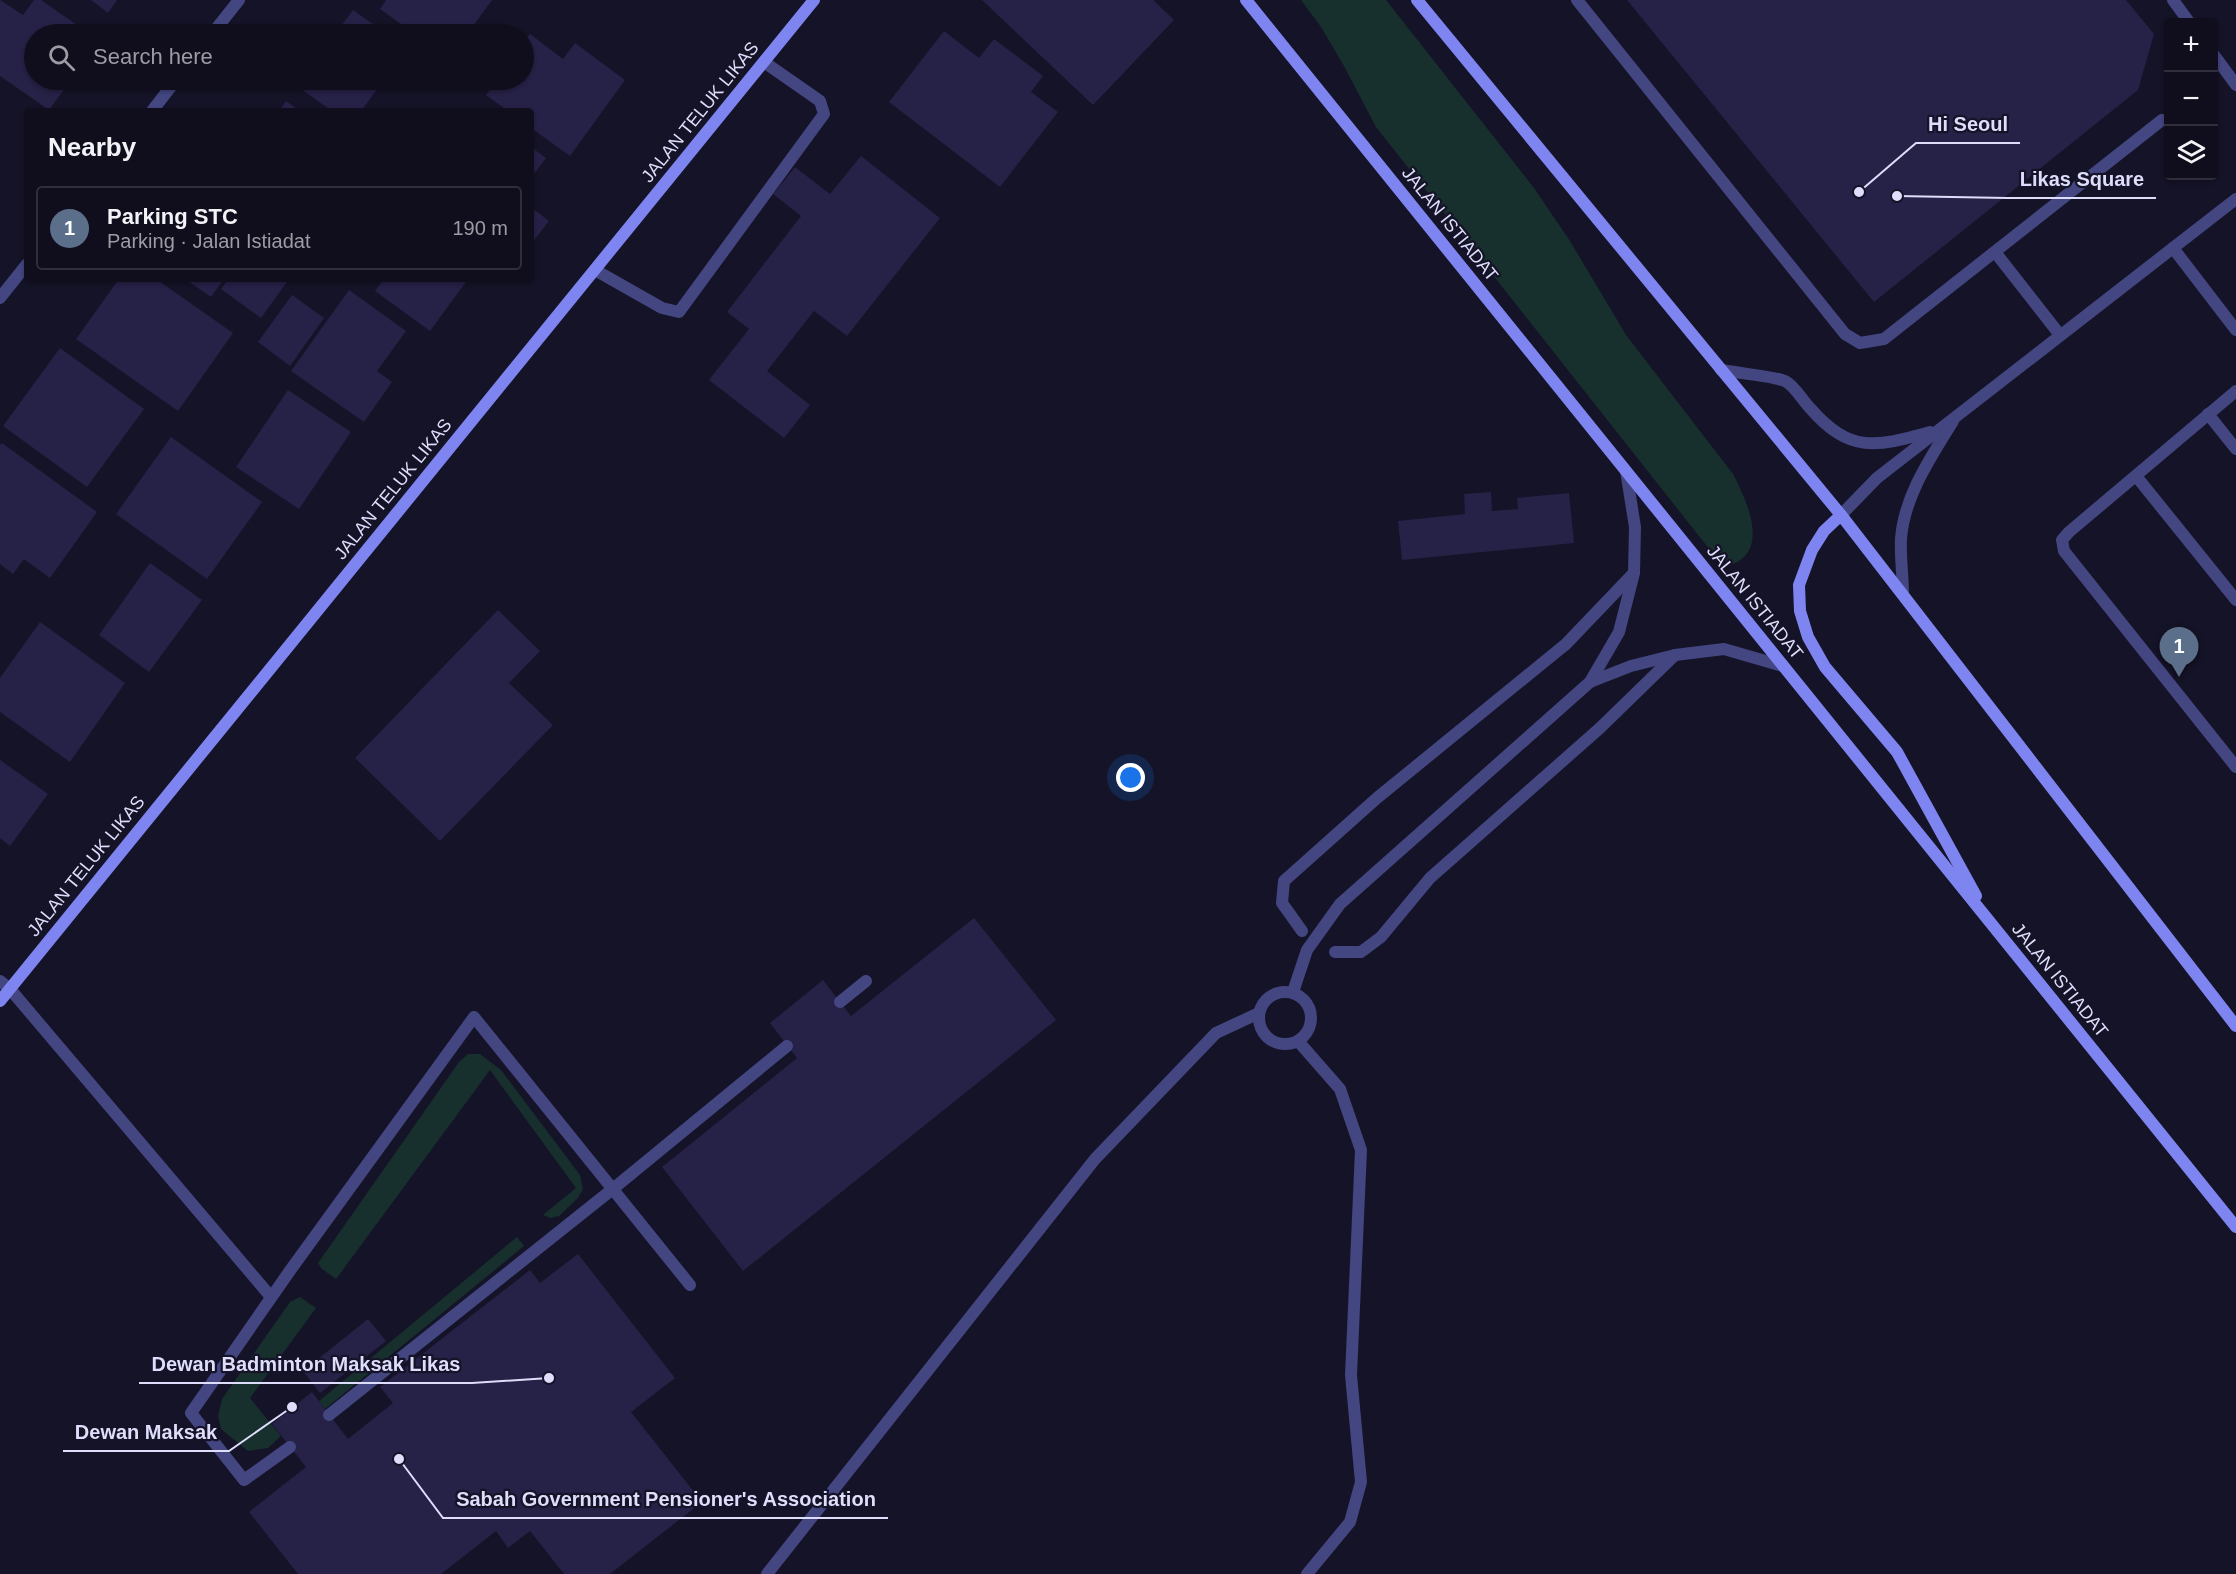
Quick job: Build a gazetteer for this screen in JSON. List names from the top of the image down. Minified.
{"streets":{"main road":["JALAN TELUK LIKAS","JALAN ISTIADAT"]},"places":["Hi Seoul","Likas Square","Dewan Badminton Maksak Likas","Dewan Maksak","Sabah Government Pensioner's Association"],"page":{"map_buttons":["+","−"],"search":"Search here","heading":"Nearby","list":[{"mark":"1","name":"Parking STC","note":"Parking · Jalan Istiadat","value":"190 m"}],"pins":"1"}}
